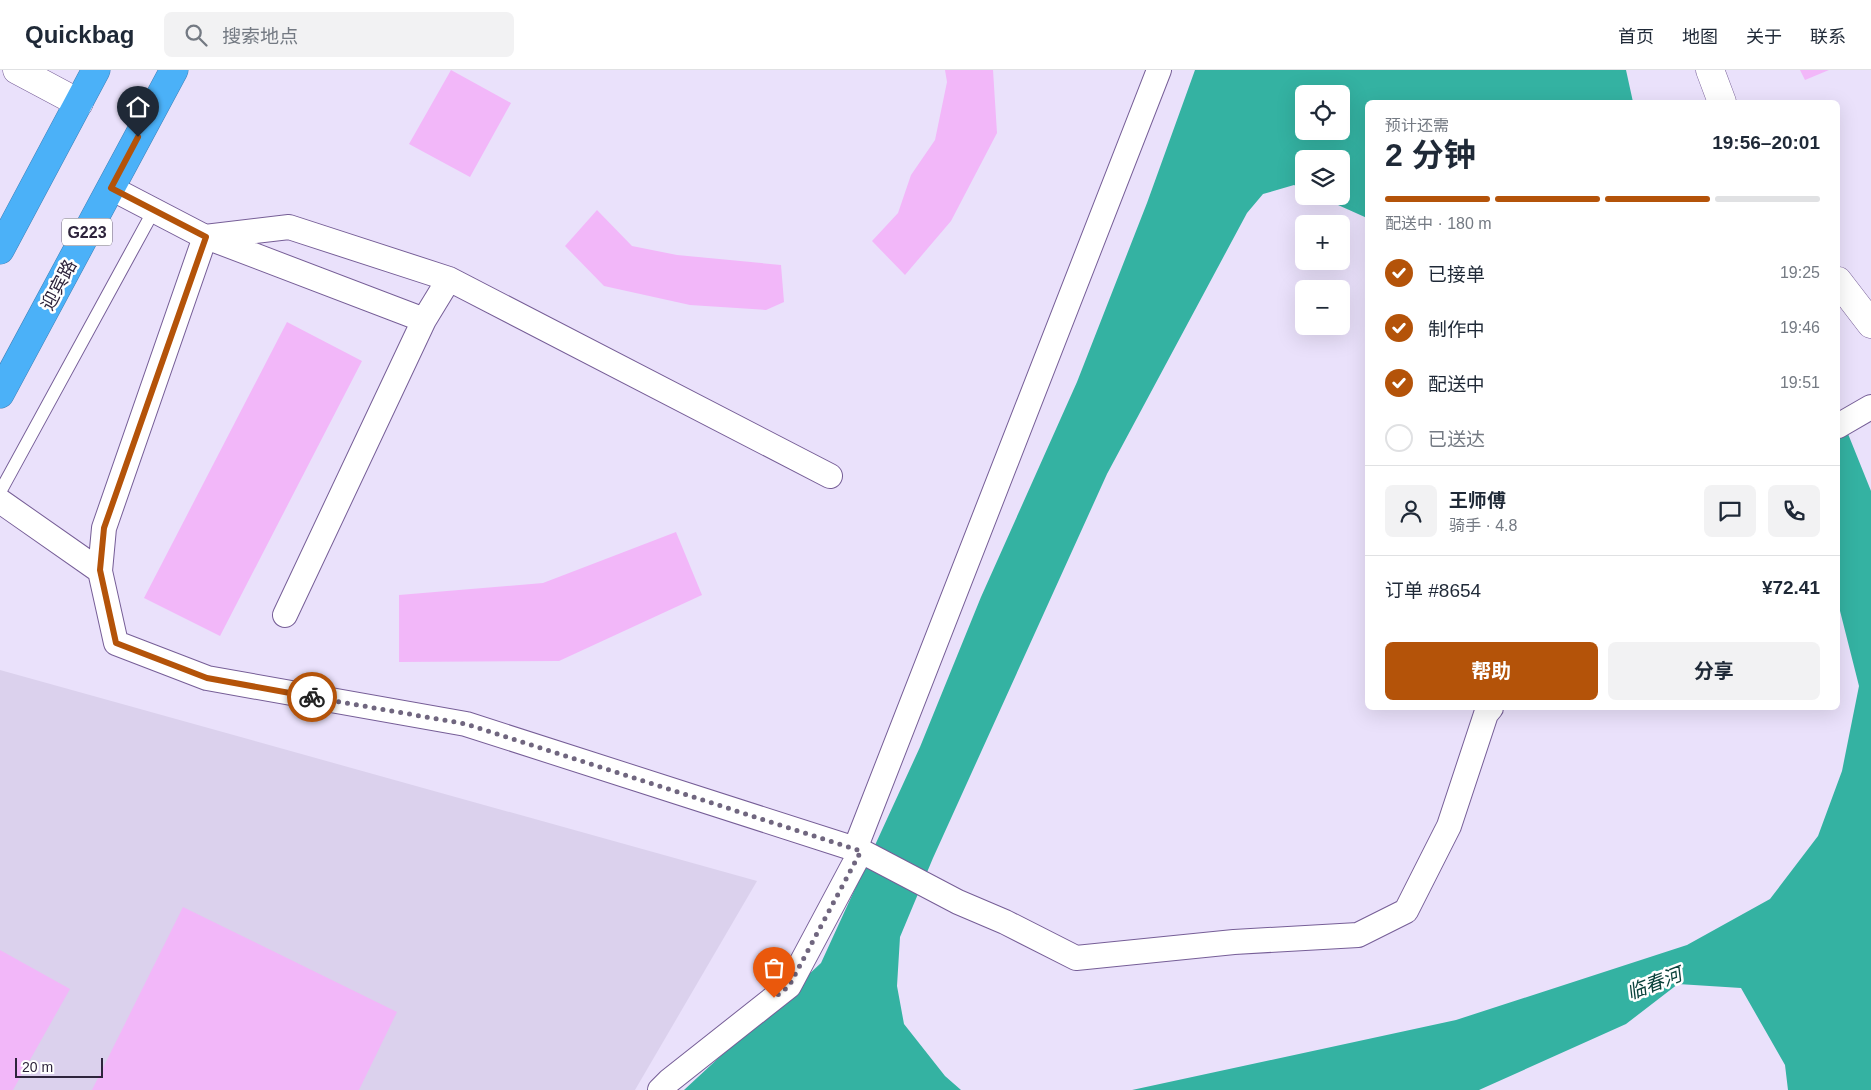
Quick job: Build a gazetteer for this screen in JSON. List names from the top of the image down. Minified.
{"streets":{"highway":["G223","迎宾路"]},"water":["临春河"],"scale_bar":"20 m","page":{"header":"Quickbag","search":"搜索地点","nav":["首页","地图","关于","联系"],"map_buttons":["+","−"],"heading":["2 分钟","预计还需","19:56–20:01"],"panel":["王师傅","骑手 · 4.8","订单 #8654","¥72.41"],"bar":"配送中 · 180 m","list":[["已接单","19:25"],["制作中","19:46"],["配送中","19:51"],"已送达"],"buttons":["帮助","分享"],"scale":"20 m"}}
